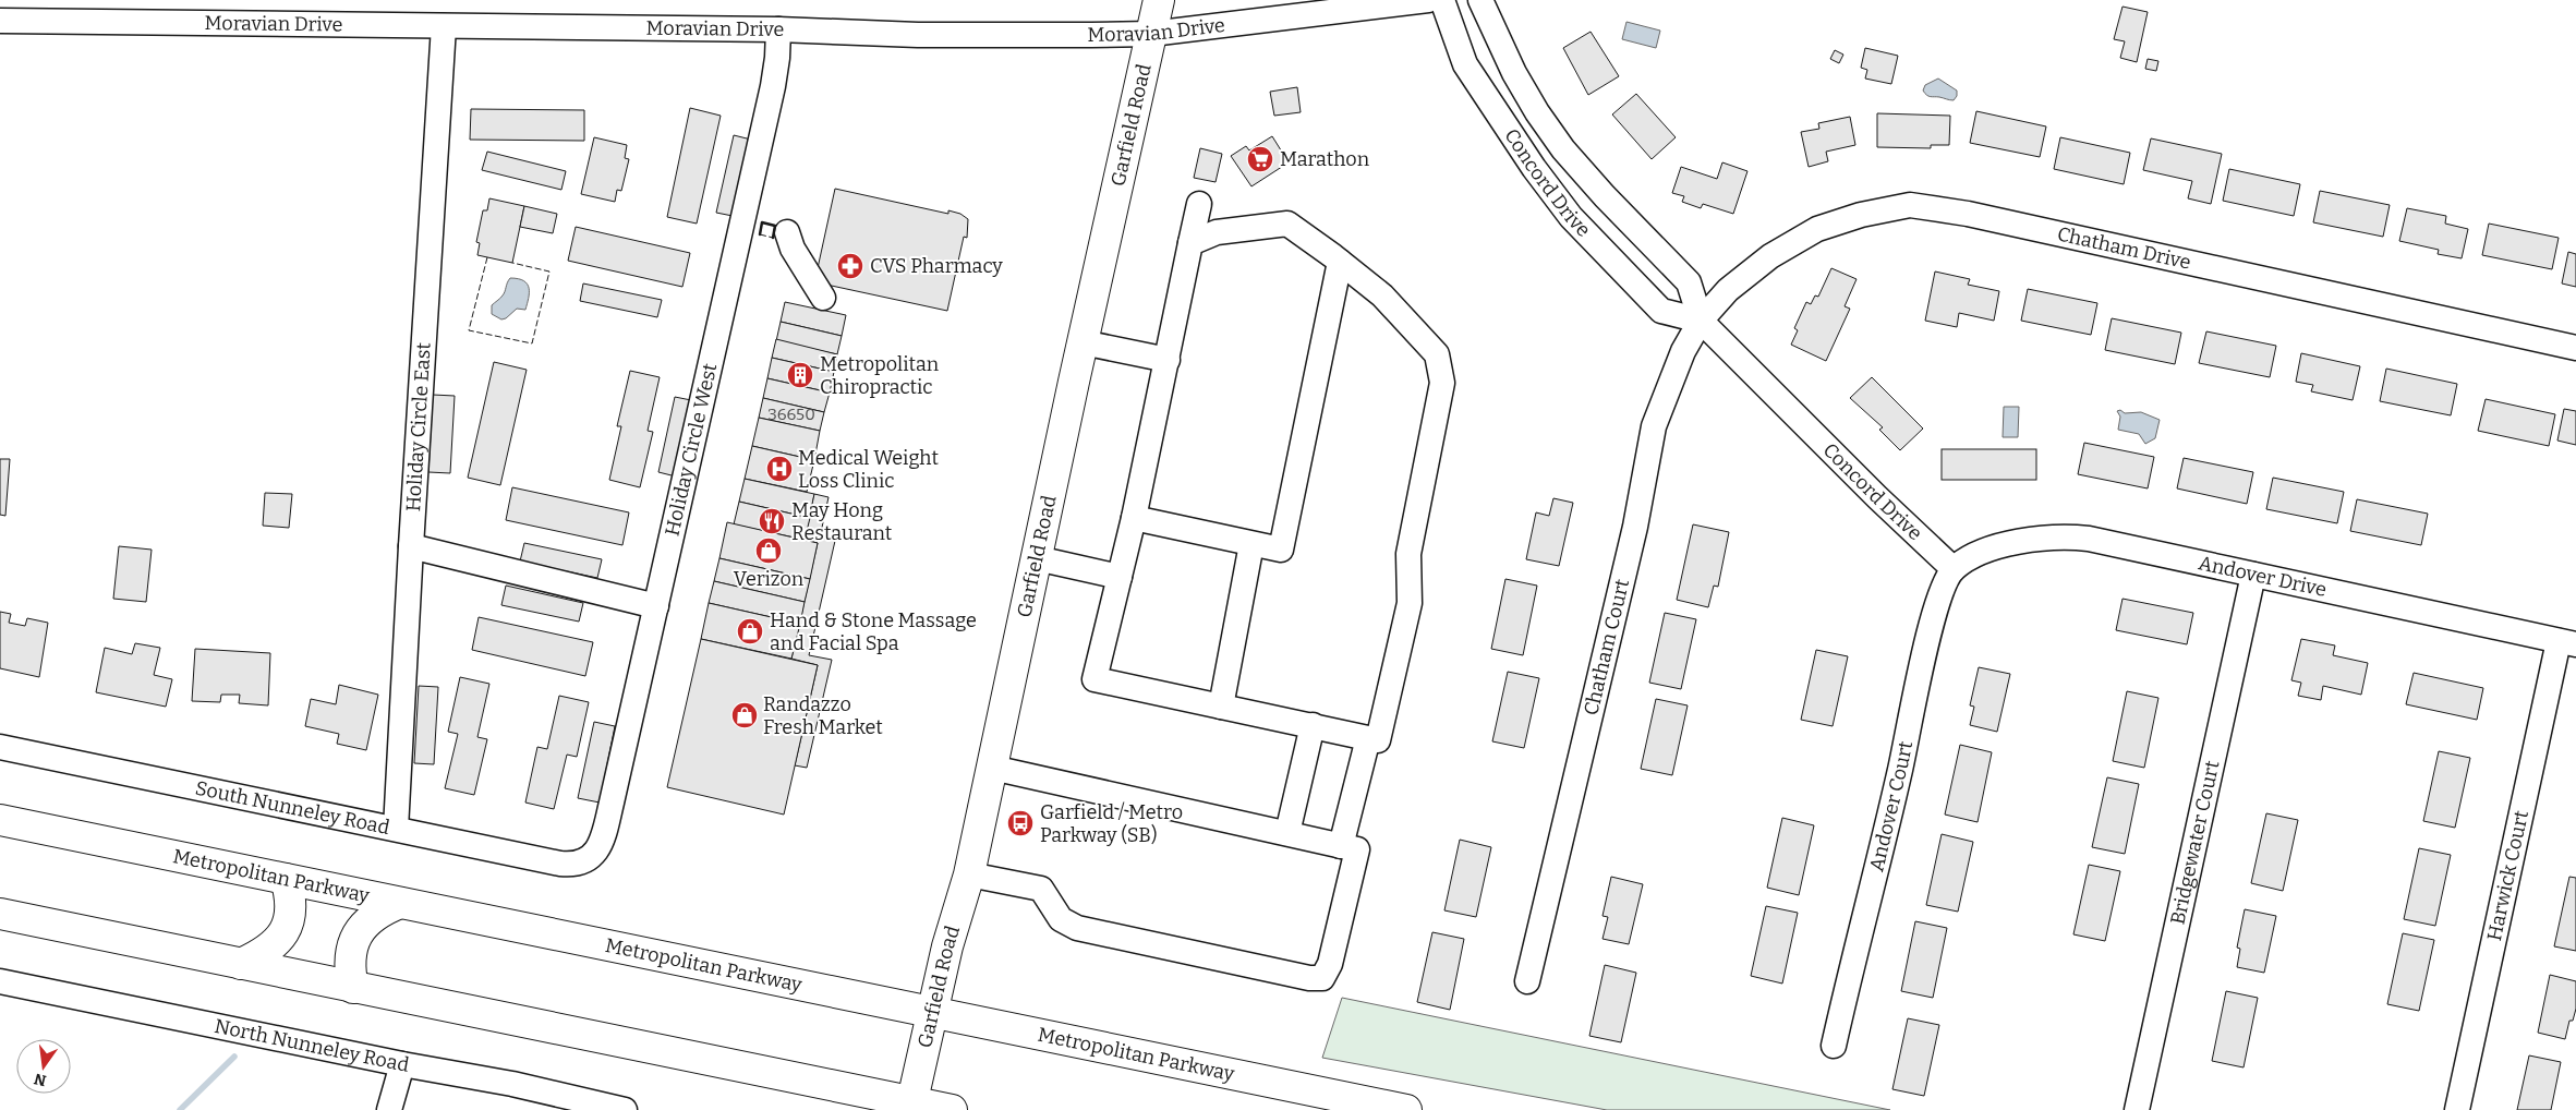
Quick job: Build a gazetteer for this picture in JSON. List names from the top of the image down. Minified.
{"streets":{"main road":["Garfield Road","Metropolitan Parkway"],"street":["Moravian Drive","Concord Drive","Chatham Drive","Holiday Circle East","Holiday Circle West","Andover Drive","Chatham Court","Andover Court","South Nunneley Road","Bridgewater Court","Harwick Court","North Nunneley Road"]},"crossings":[["Moravian Drive","Garfield Road"],["Moravian Drive","Holiday Circle East"],["Moravian Drive","Holiday Circle West"],["Garfield Road","Metropolitan Parkway"],["Concord Drive","Chatham Drive"],["Concord Drive","Andover Drive"],["Concord Drive","Chatham Court"],["Concord Drive","Andover Court"],["Chatham Drive","Chatham Court"],["Holiday Circle East","South Nunneley Road"],["Holiday Circle West","South Nunneley Road"],["Andover Drive","Andover Court"],["Andover Drive","Bridgewater Court"],["Andover Drive","Harwick Court"]],"places":{"supermarket":["Marathon"],"pharmacy":["CVS Pharmacy"],"building":["Metropolitan Chiropractic"],"hospital":["Medical Weight Loss Clinic"],"restaurant":["May Hong Restaurant"],"shop":["Verizon","Hand & Stone Massage and Facial Spa","Randazzo Fresh Market"],"bus stop":["Garfield / Metro Parkway (SB)"]},"house_numbers":["36650"],"north":"bottom"}
